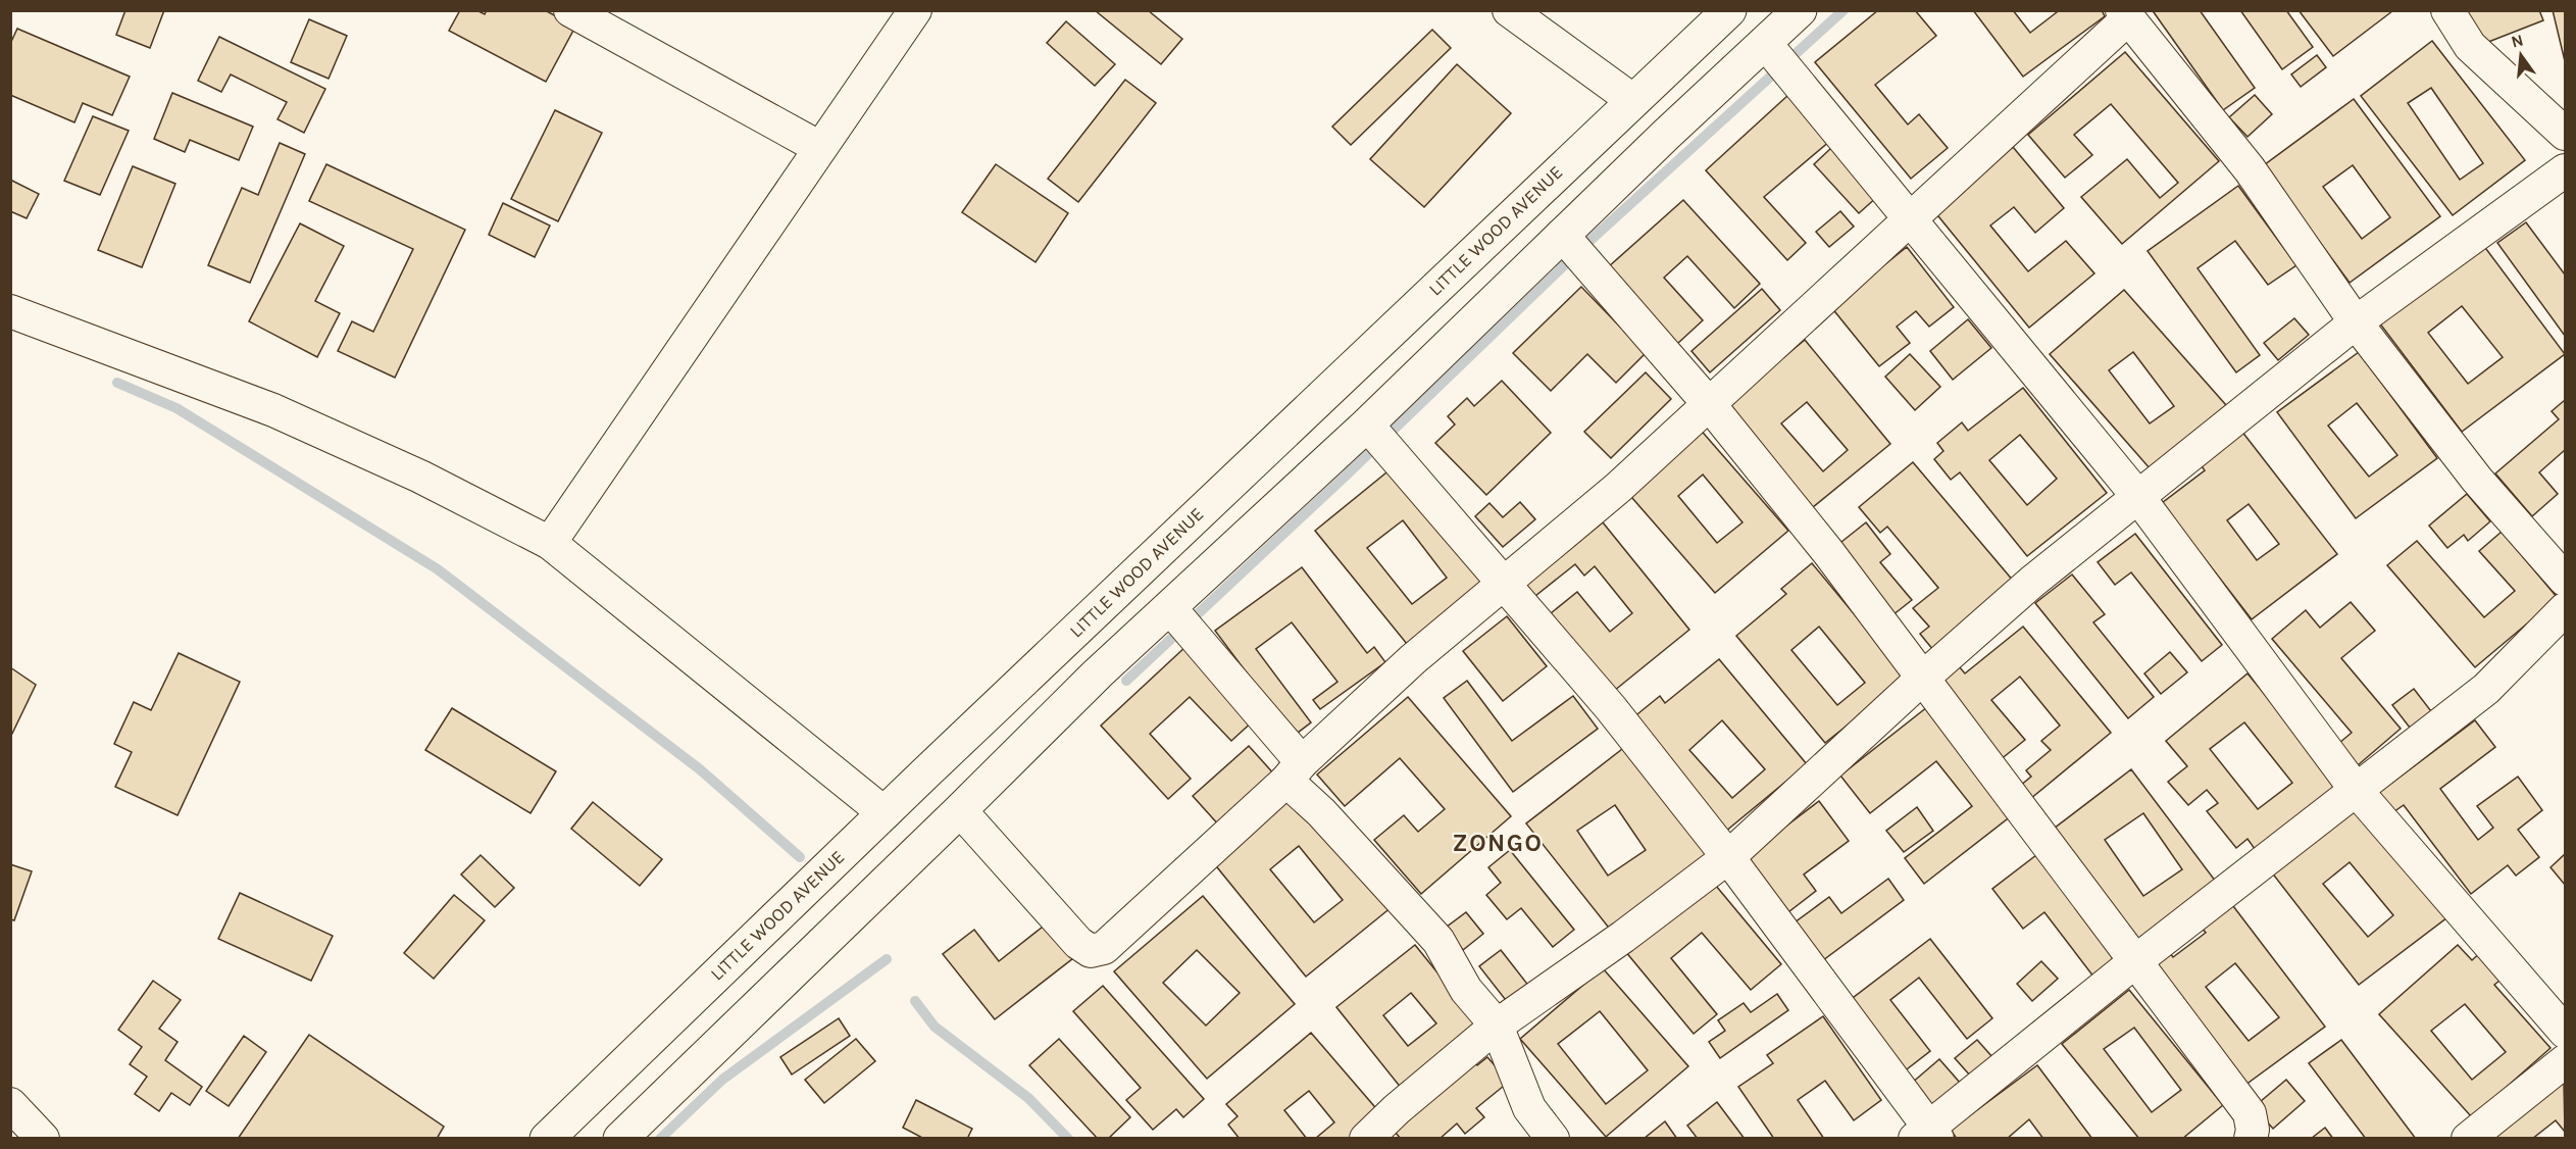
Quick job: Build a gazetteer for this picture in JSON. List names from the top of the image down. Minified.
{"streets":{"highway":["LITTLE WOOD AVENUE"]},"districts":["ZONGO"],"north":"top"}
